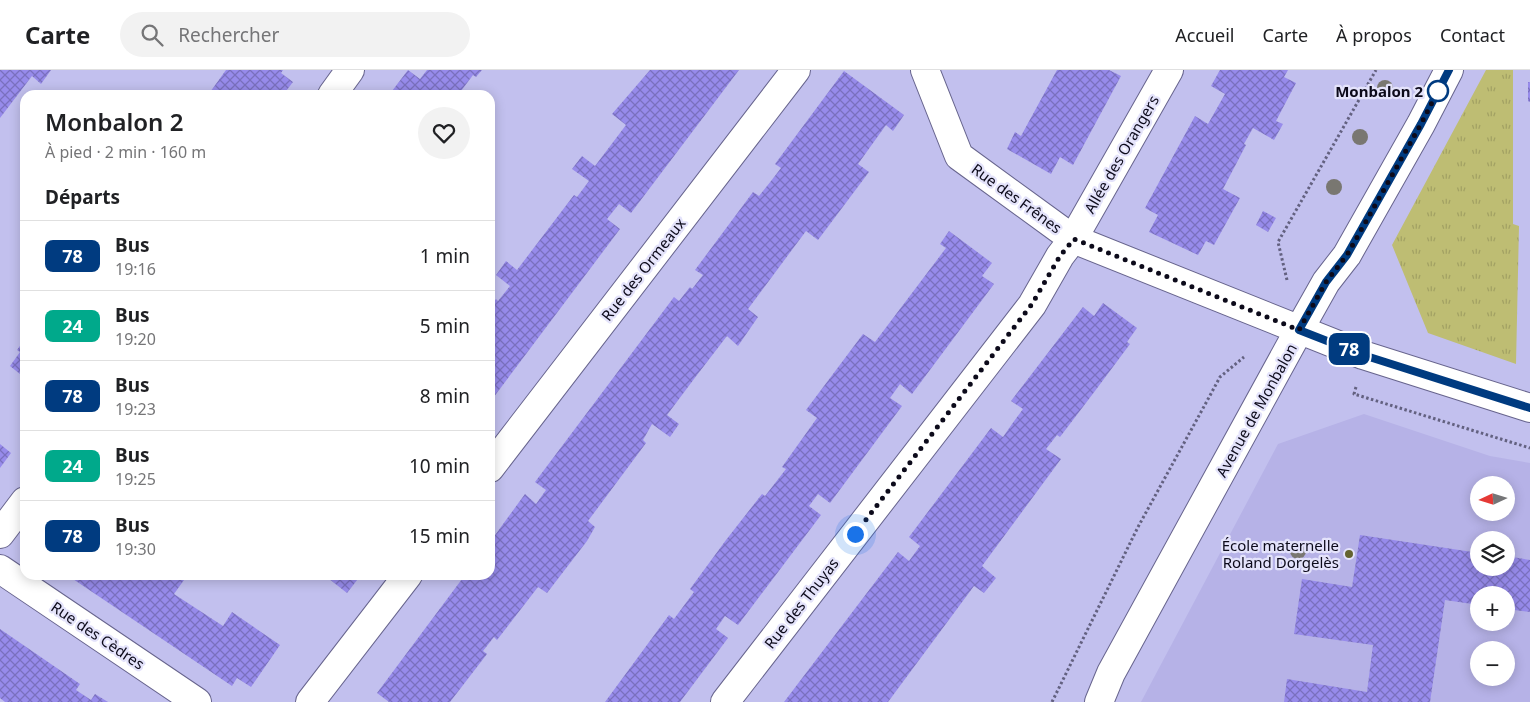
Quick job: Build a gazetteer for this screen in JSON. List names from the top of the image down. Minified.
{"streets":{"street":["Allée des Orangers","Rue des Frênes","Rue des Ormeaux","Avenue de Monbalon","Rue des Thuyas","Rue des Cèdres"]},"crossings":[["Allée des Orangers","Rue des Frênes"],["Allée des Orangers","Rue des Thuyas"],["Rue des Frênes","Avenue de Monbalon"],["Rue des Frênes","Rue des Thuyas"]],"places":["Monbalon 2","École maternelle Roland Dorgelès"],"lines":["bus line 78"],"north":"left","page":{"header":"Carte","search":"Rechercher","nav":["Accueil","Carte","À propos","Contact"],"on_map":"78","heading":[["Monbalon 2","À pied · 2 min · 160 m"],"Départs"],"list":[{"mark":"78","name":"Bus","note":"19:16","value":"1 min"},{"mark":"24","name":"Bus","note":"19:20","value":"5 min"},{"mark":"78","name":"Bus","note":"19:23","value":"8 min"},{"mark":"24","name":"Bus","note":"19:25","value":"10 min"},{"mark":"78","name":"Bus","note":"19:30","value":"15 min"}],"map_buttons":["+","−"]}}
